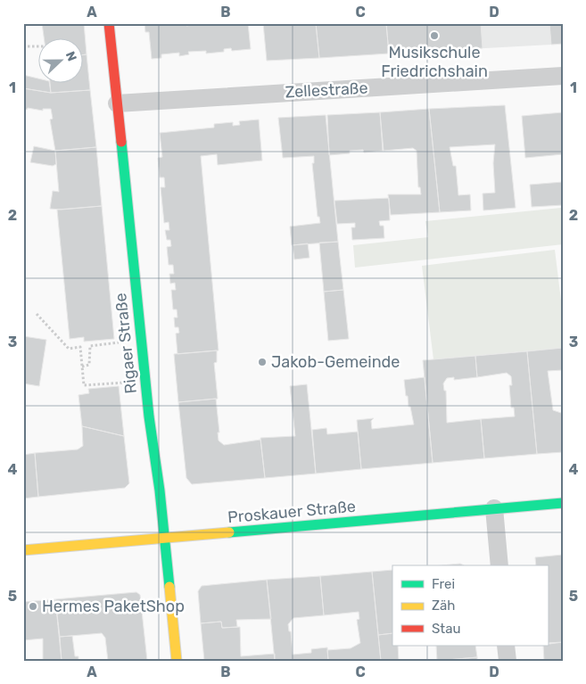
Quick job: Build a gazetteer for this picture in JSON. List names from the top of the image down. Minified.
{"streets":{"street":["Zellestraße","Rigaer Straße","Proskauer Straße"]},"crossings":[["Zellestraße","Rigaer Straße"],["Rigaer Straße","Proskauer Straße"]],"places":["Musikschule Friedrichshain","Jakob-Gemeinde","Hermes PaketShop"],"legend":["Frei","Zäh","Stau"],"north":"right","grid":{"columns":["A","B","C","D"],"rows":["1","2","3","4","5"]}}
